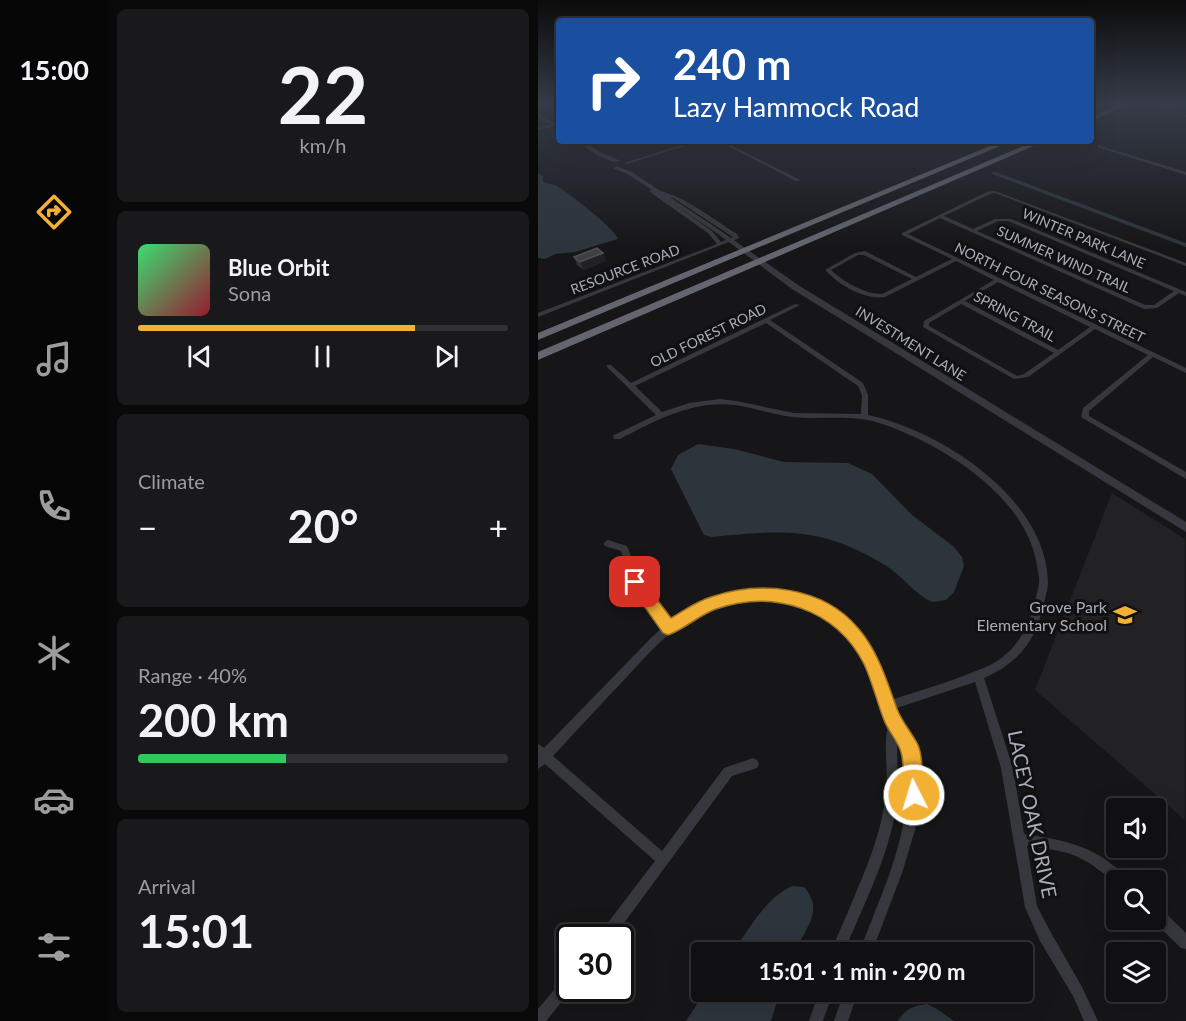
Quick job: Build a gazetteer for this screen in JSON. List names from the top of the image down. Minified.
{"streets":{"street":["WINTER PARK LANE","SUMMER WIND TRAIL","RESOURCE ROAD","NORTH FOUR SEASONS STREET","SPRING TRAIL","OLD FOREST ROAD","INVESTMENT LANE","LACEY OAK DRIVE"]},"crossings":[["WINTER PARK LANE","SUMMER WIND TRAIL"],["SUMMER WIND TRAIL","NORTH FOUR SEASONS STREET"]],"places":{"school or university":["Grove Park Elementary School"]},"page":{"tabs":"15:00","tile":[["22","km/h"],"Climate",["Range · 40%","200 km"],["Arrival","15:01"]],"turn":["240 m","Lazy Hammock Road"],"song":["Blue Orbit","Sona"],"heat":["−","20°","+"],"limit":"30","trip":"15:01 · 1 min · 290 m"}}
